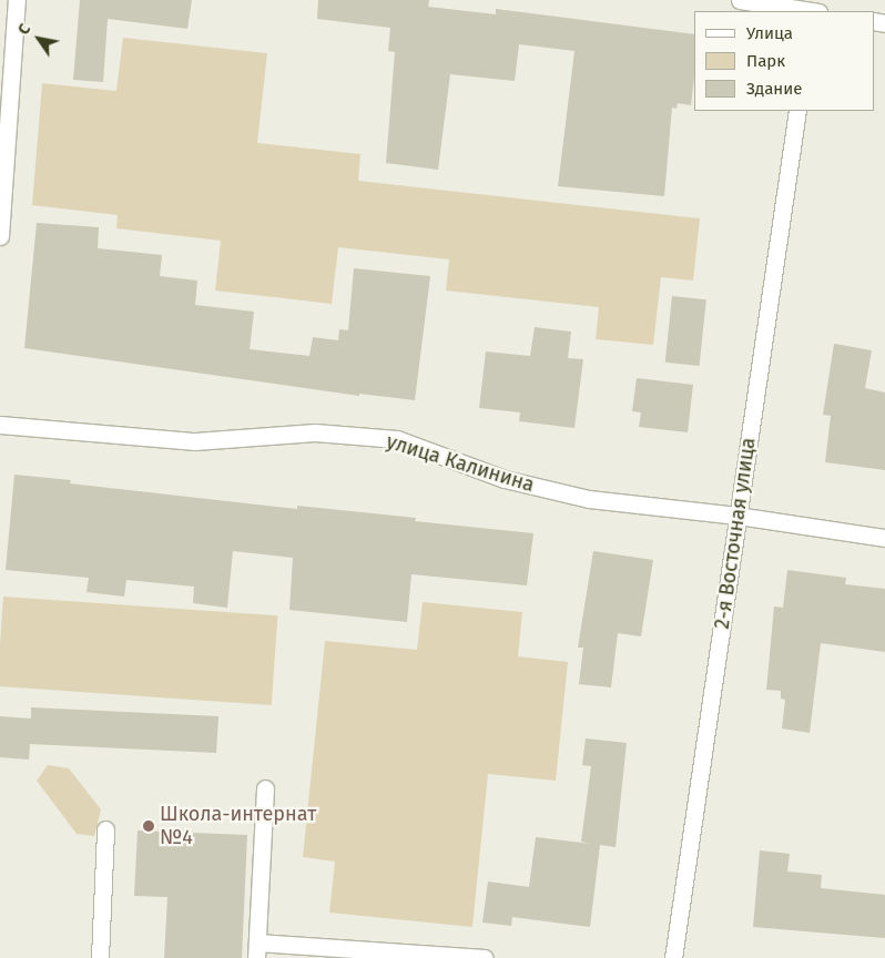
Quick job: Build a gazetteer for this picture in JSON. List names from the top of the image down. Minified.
{"streets":{"street":["улица Калинина","2-я Восточная улица"]},"crossings":[["улица Калинина","2-я Восточная улица"]],"places":["Школа-интернат №4"],"legend":["Улица","Парк","Здание"],"north":"top left"}
